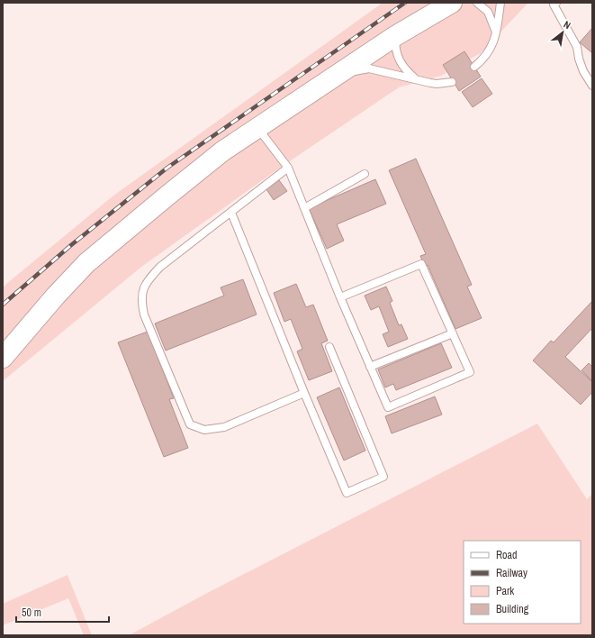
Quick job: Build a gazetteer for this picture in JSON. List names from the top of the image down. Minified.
{"legend":["Road","Railway","Park","Building"],"scale_bar":"50 m","north":"top right"}
